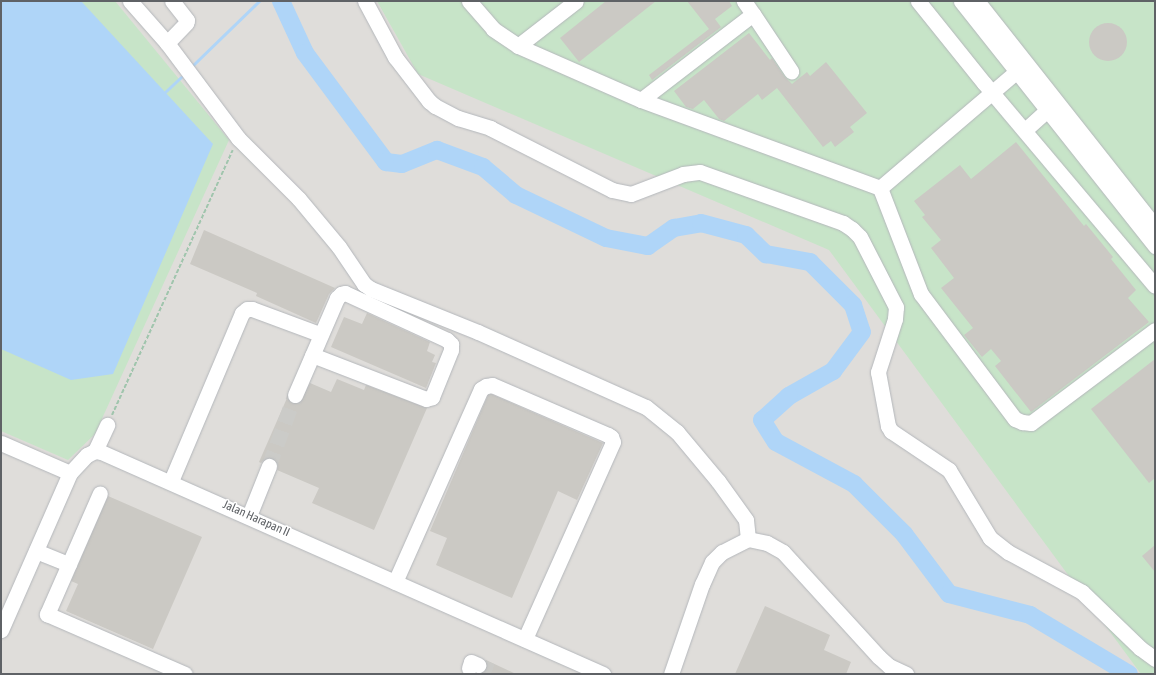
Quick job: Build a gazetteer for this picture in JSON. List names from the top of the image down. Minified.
{"streets":{"street":["Jalan Harapan II"]}}
